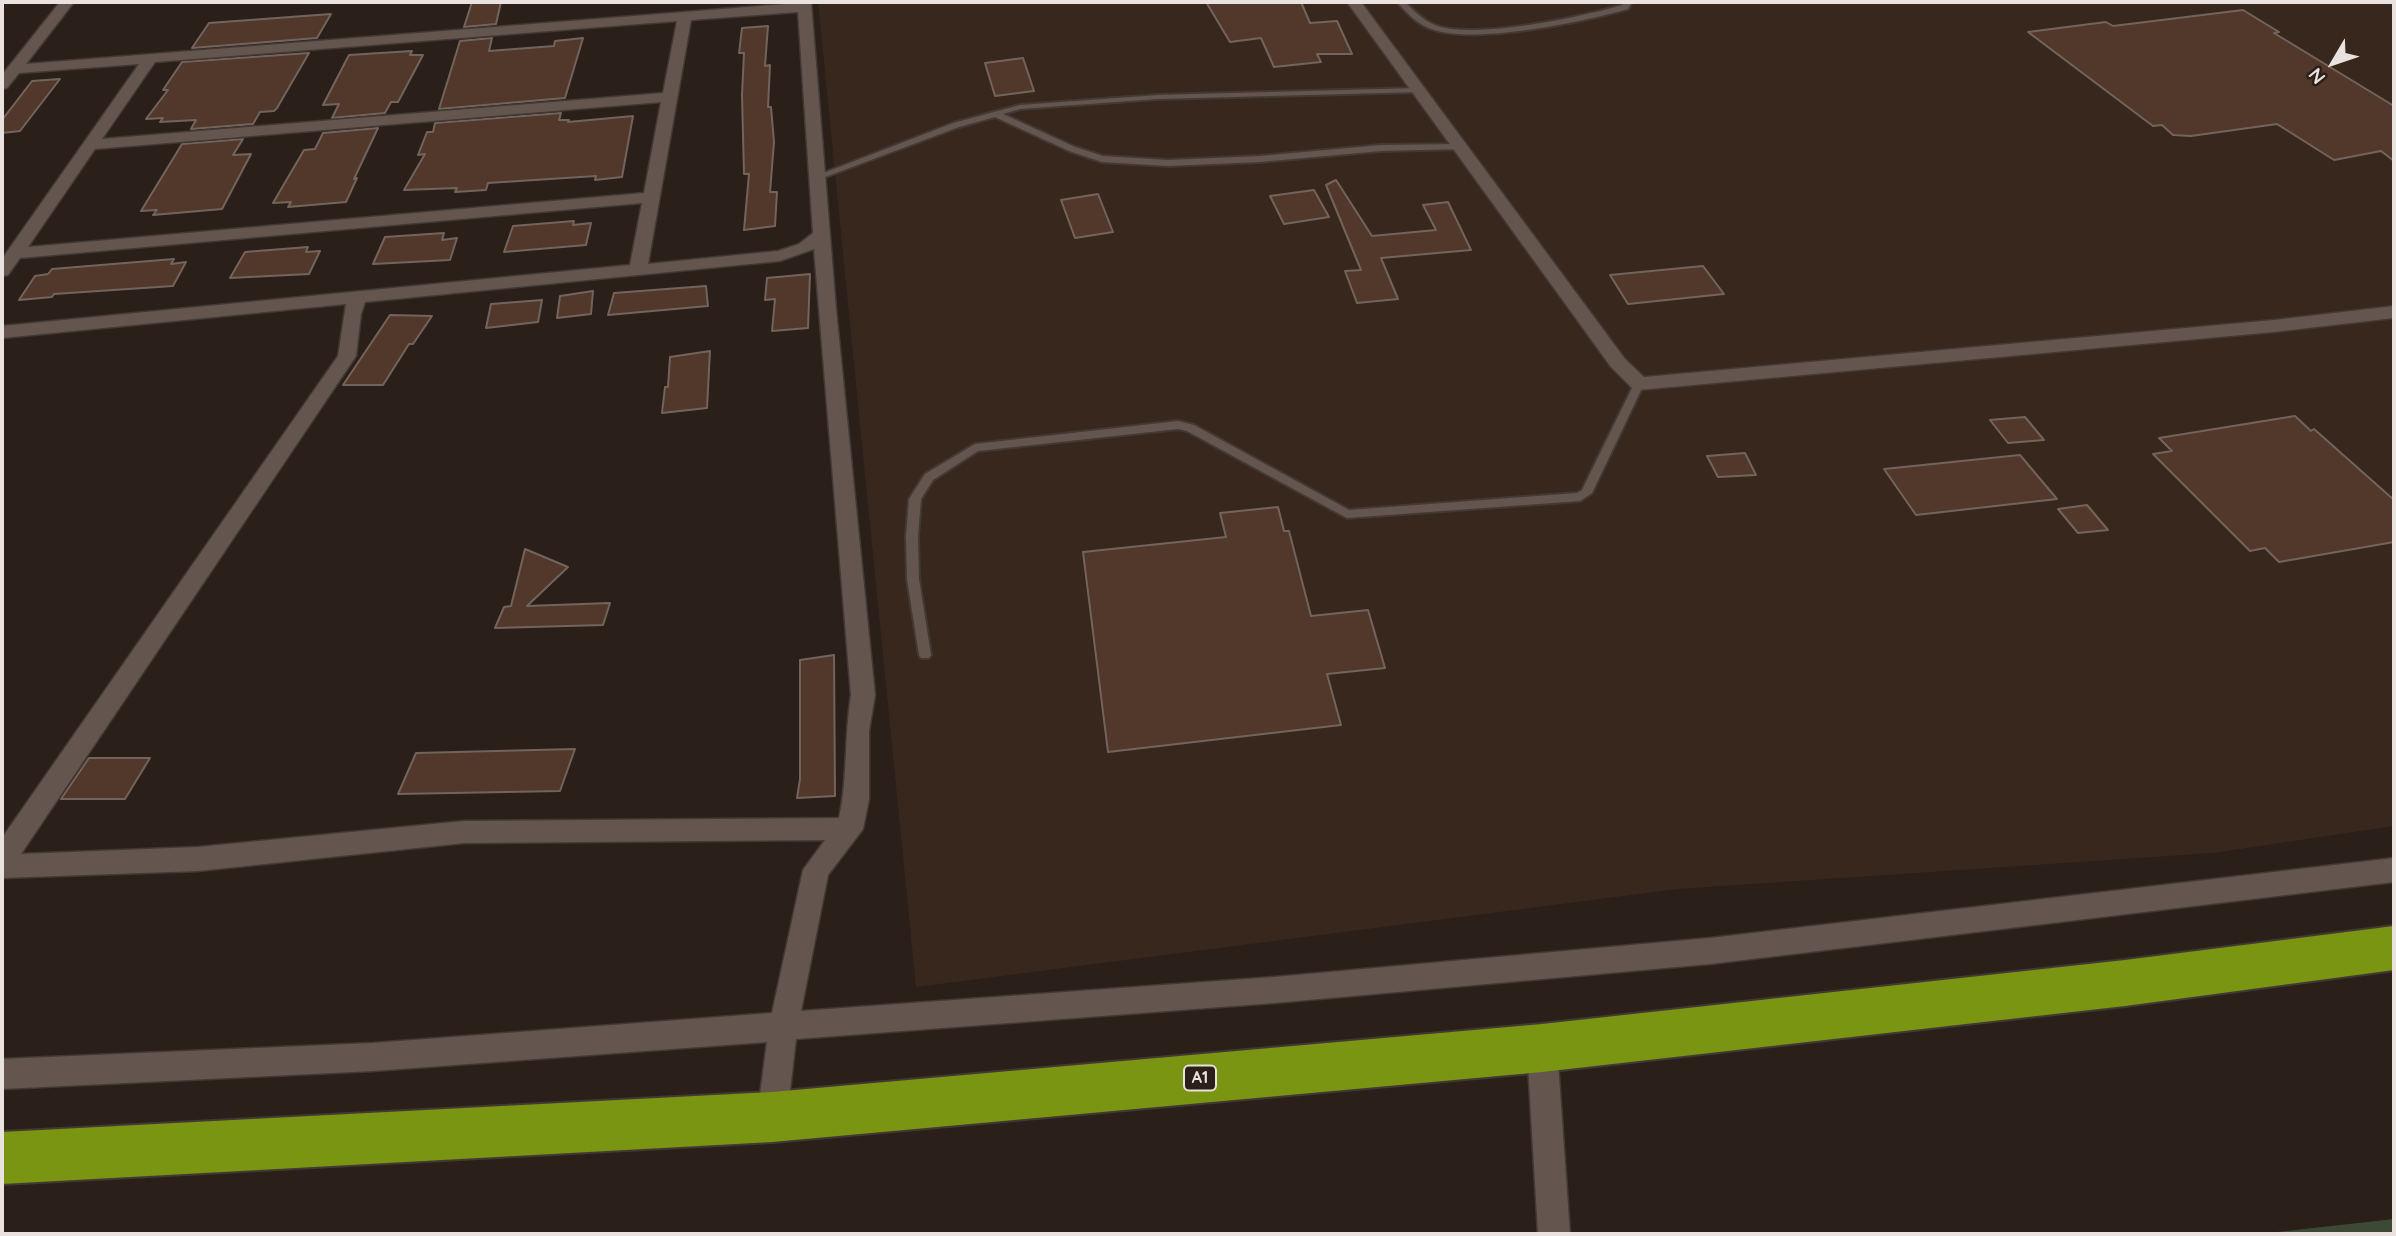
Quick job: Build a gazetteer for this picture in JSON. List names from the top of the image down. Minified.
{"streets":{"highway":["A1"]},"north":"bottom left"}
